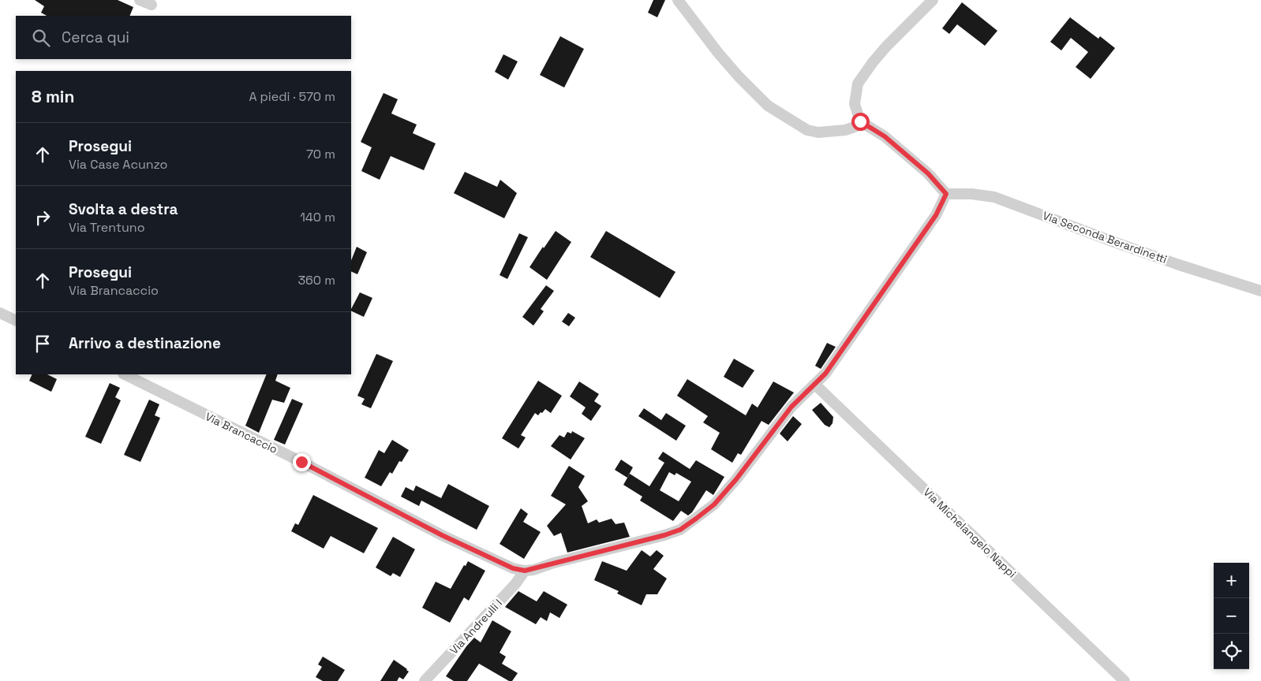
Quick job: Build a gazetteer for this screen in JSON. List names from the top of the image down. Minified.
{"streets":{"street":["Via Seconda Berardinetti","Via Brancaccio","Via Michelangelo Nappi","Via Andreulli I"]},"crossings":[["Via Brancaccio","Via Andreulli I"]],"page":{"search":"Cerca qui","heading":["8 min","A piedi · 570 m"],"list":[["Prosegui","Via Case Acunzo","70 m"],["Svolta a destra","Via Trentuno","140 m"],["Prosegui","Via Brancaccio","360 m"],"Arrivo a destinazione"],"map_buttons":["+","−"]}}
